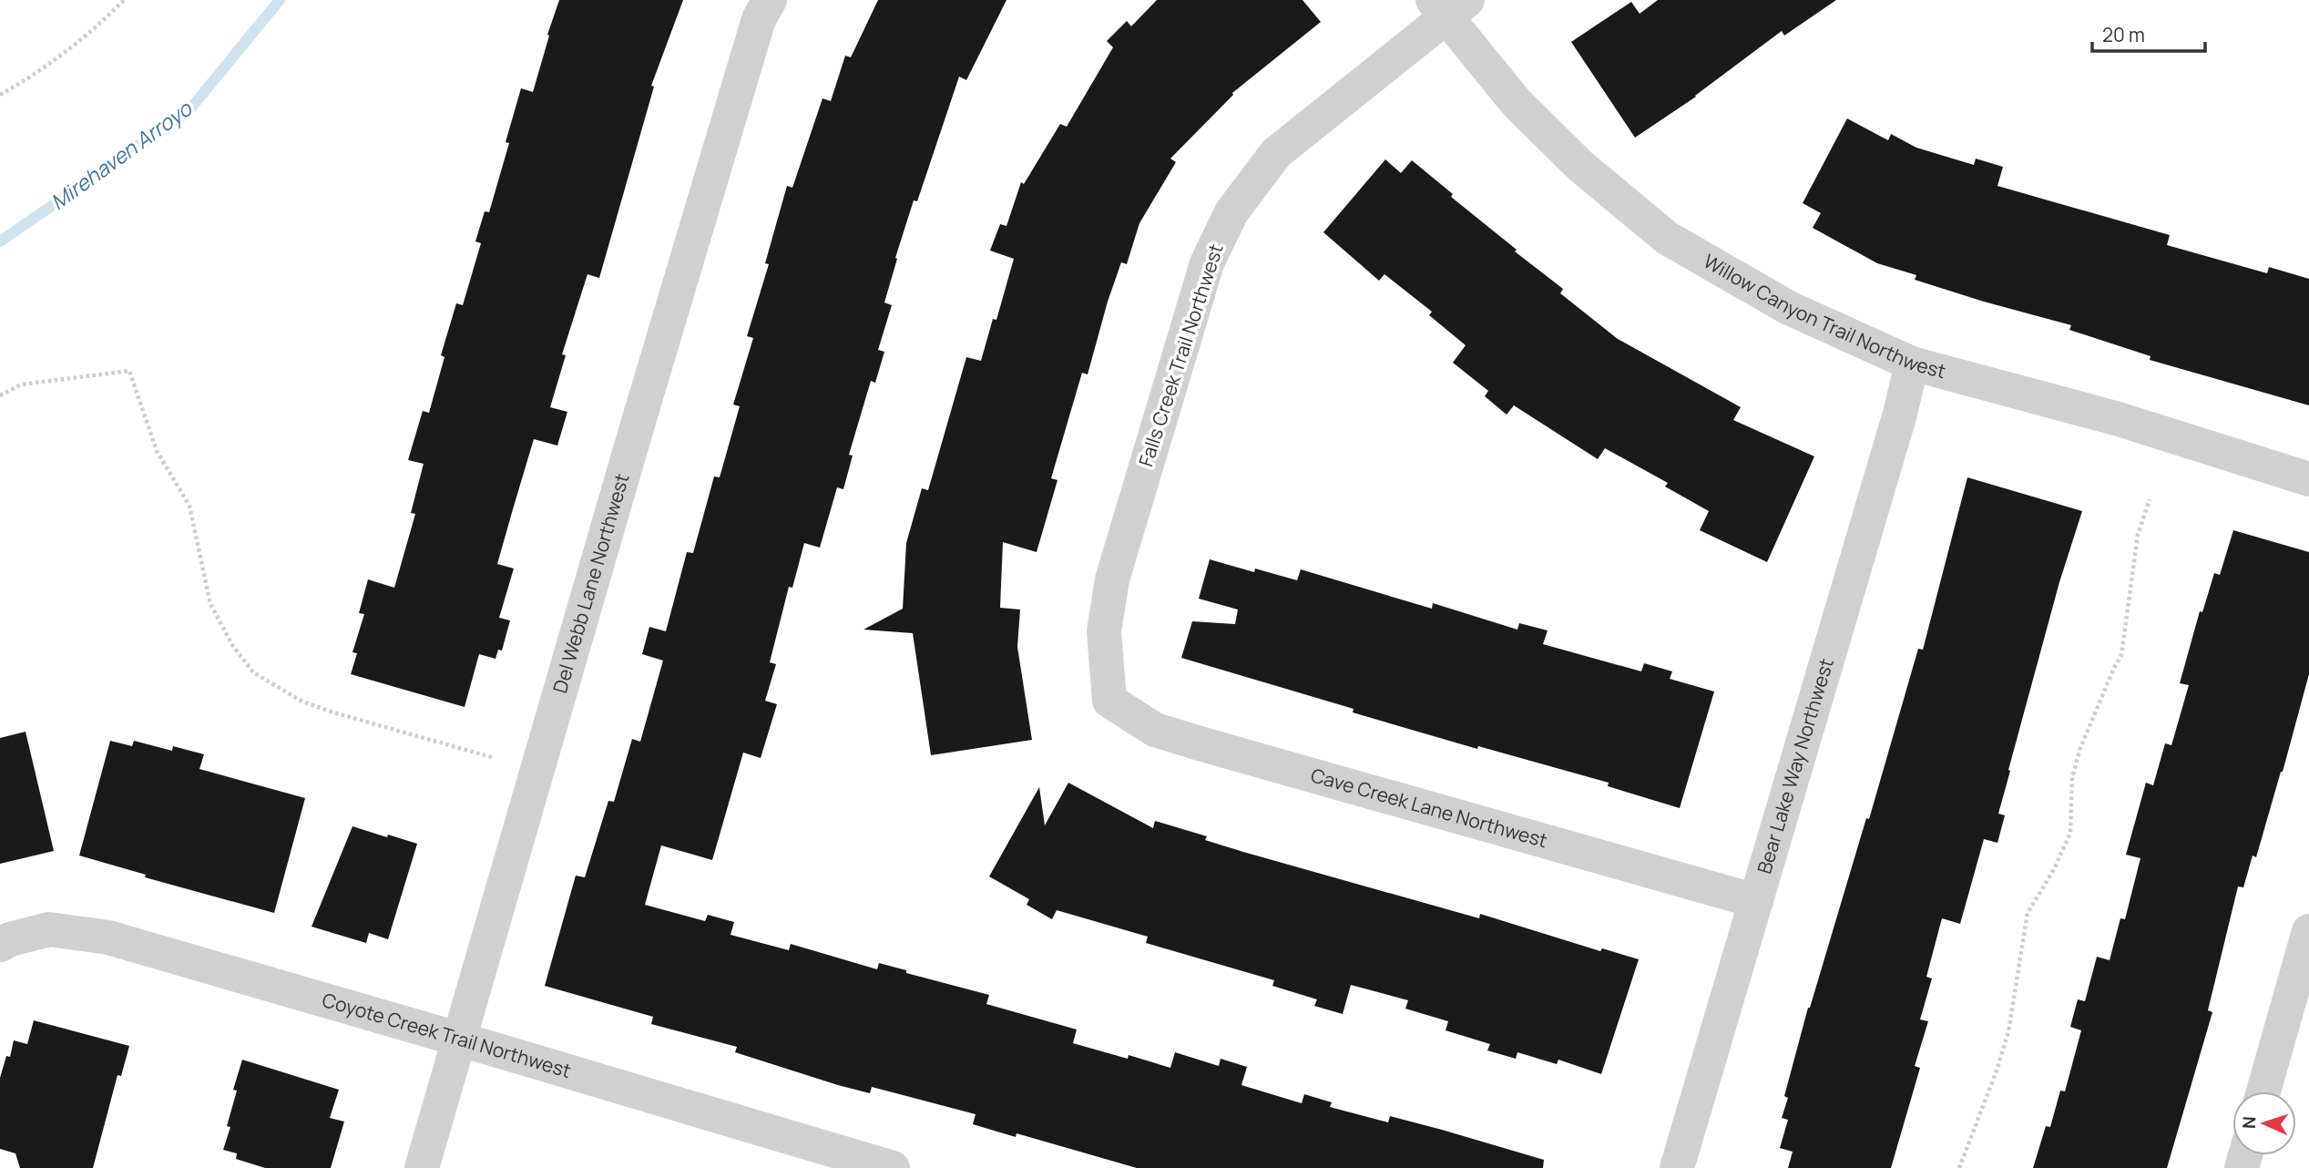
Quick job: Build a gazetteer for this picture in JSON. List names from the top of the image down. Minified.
{"streets":{"street":["Willow Canyon Trail Northwest","Falls Creek Trail Northwest","Del Webb Lane Northwest","Bear Lake Way Northwest","Cave Creek Lane Northwest","Coyote Creek Trail Northwest"]},"crossings":[["Willow Canyon Trail Northwest","Falls Creek Trail Northwest"],["Willow Canyon Trail Northwest","Bear Lake Way Northwest"],["Falls Creek Trail Northwest","Cave Creek Lane Northwest"],["Del Webb Lane Northwest","Coyote Creek Trail Northwest"],["Bear Lake Way Northwest","Cave Creek Lane Northwest"]],"water":["Mirehaven Arroyo"],"scale_bar":"20 m","north":"left"}
